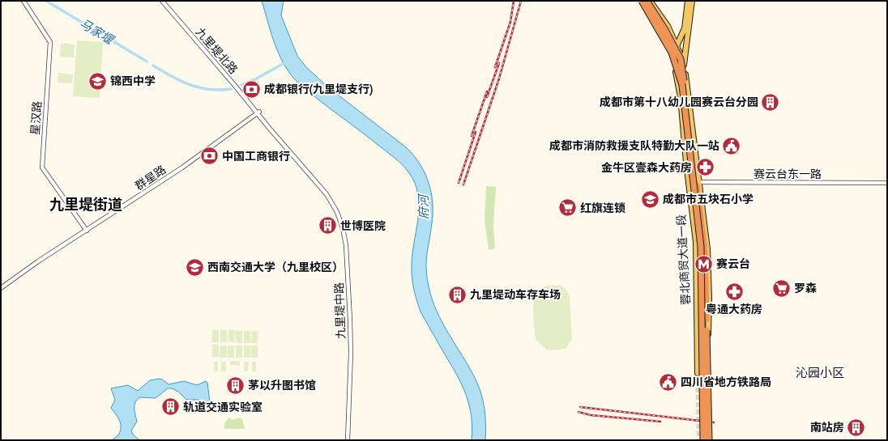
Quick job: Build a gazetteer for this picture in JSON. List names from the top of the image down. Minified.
{"streets":{"highway":["蓉北商贸大道一段"],"street":["九里堤北路","星汉路","赛云台东一路","群星路","九里堤中路"]},"crossings":[["九里堤北路","群星路"],["九里堤北路","九里堤中路"],["星汉路","群星路"],["赛云台东一路","蓉北商贸大道一段"],["群星路","九里堤中路"]],"districts":["九里堤街道","沁园小区"],"water":["马家堰","府河"],"places":{"school or university":["锦西中学","成都市五块石小学","西南交通大学（九里校区）"],"bank":["成都银行(九里堤支行)","中国工商银行"],"building":["成都市第十八幼儿园赛云台分园","世博医院","九里堤动车存车场","茅以升图书馆","轨道交通实验室","南站房"],"public building":["成都市消防救援支队特勤大队一站","四川省地方铁路局"],"pharmacy":["金牛区壹森大药房","粤通大药房"],"supermarket":["红旗连锁","罗森"],"metro station":["赛云台"]}}
